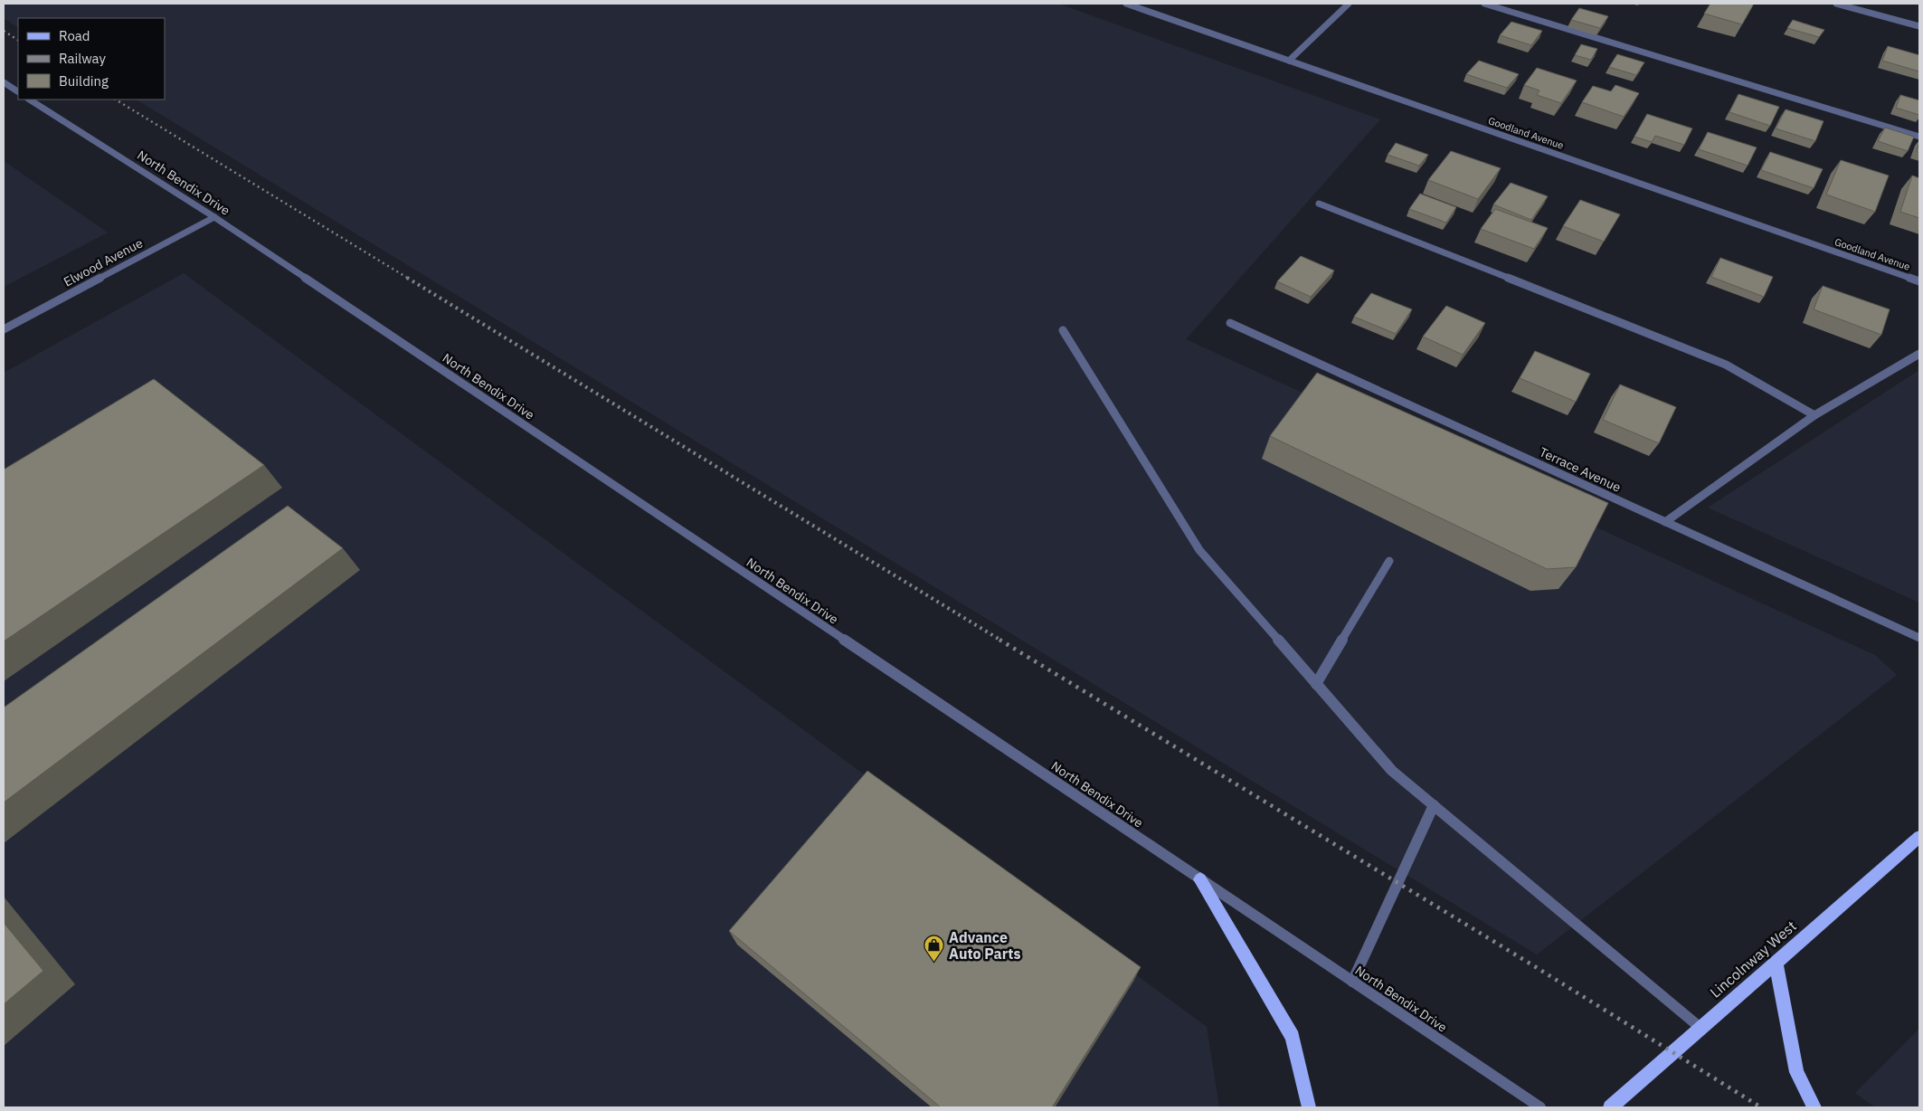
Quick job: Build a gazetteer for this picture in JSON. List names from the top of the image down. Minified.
{"streets":{"main road":["Lincolnway West"],"street":["Goodland Avenue","North Bendix Drive","Elwood Avenue","Terrace Avenue"]},"crossings":[["North Bendix Drive","Elwood Avenue"]],"places":{"shop":["Advance Auto Parts"]},"legend":["Road","Railway","Building"]}
